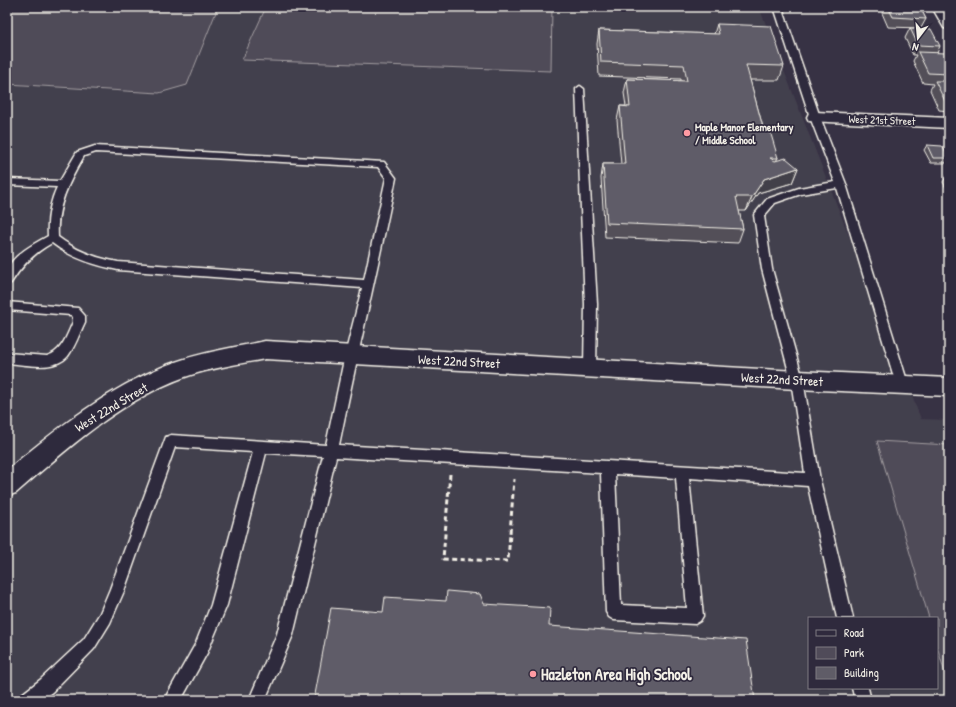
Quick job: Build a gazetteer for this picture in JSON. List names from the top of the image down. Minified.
{"streets":{"street":["West 21st Street","West 22nd Street"]},"places":["Maple Manor Elementary / Middle School","Hazleton Area High School"],"legend":["Road","Park","Building"],"north":"bottom"}
